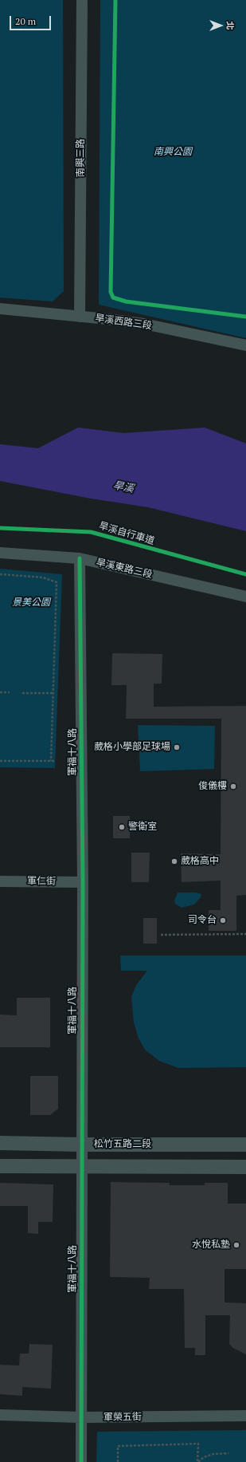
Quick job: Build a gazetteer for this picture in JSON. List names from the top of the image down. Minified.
{"streets":{"street":["南興三路","旱溪西路三段","旱溪東路三段","軍福十八路","軍仁街","松竹五路二段","軍榮五街"],"cycle path":["旱溪自行車道"]},"crossings":[["南興三路","旱溪西路三段"],["旱溪東路三段","軍福十八路"],["軍福十八路","軍仁街"],["軍福十八路","松竹五路二段"],["軍福十八路","軍榮五街"]],"water":["旱溪"],"parks":["南興公園","景美公園"],"places":["葳格小學部足球場","俊儀樓","警衛室","葳格高中","司令台","水悅私塾"],"scale_bar":"20 m","north":"right"}
